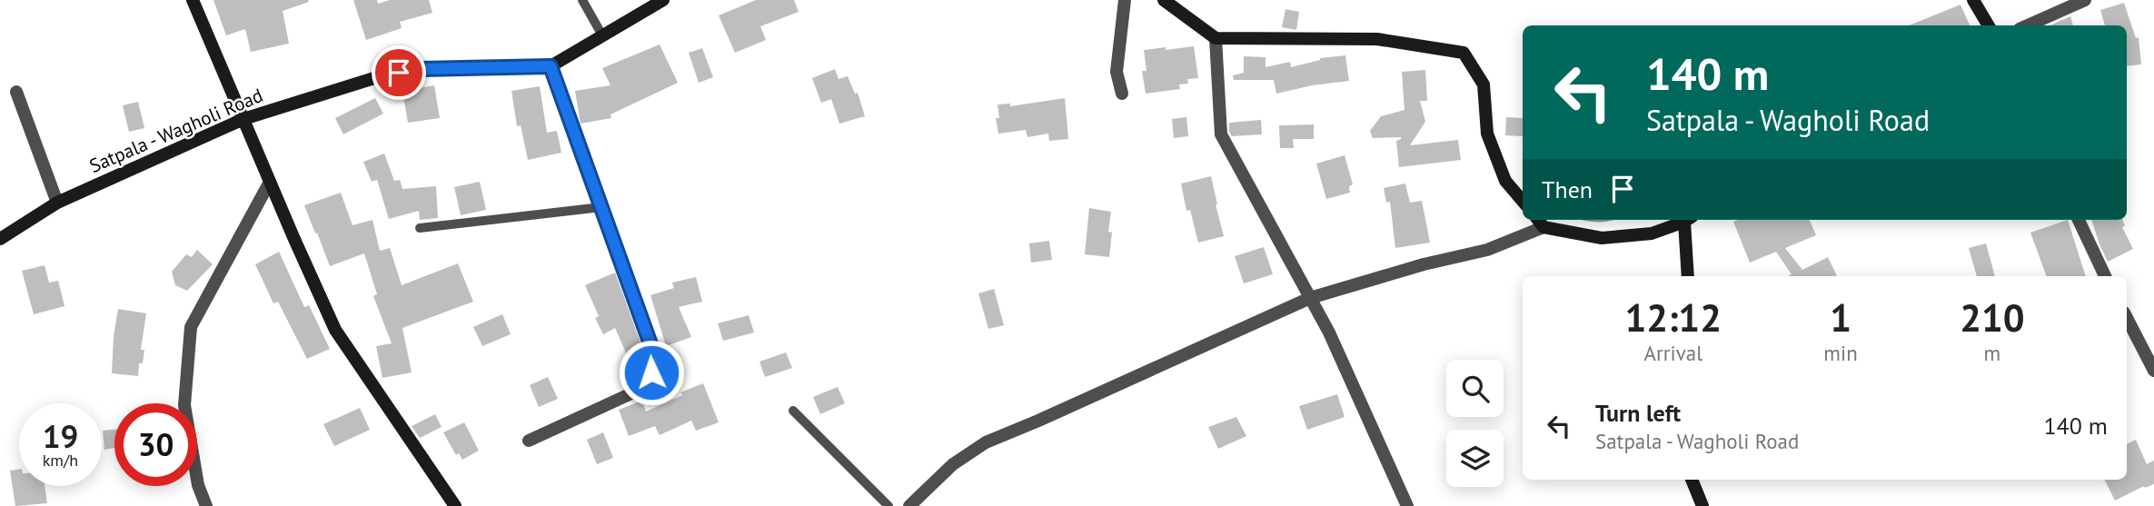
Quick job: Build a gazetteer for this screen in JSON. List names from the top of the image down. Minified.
{"streets":{"main road":["Satpala - Wagholi Road"]},"page":{"turn":["140 m","Satpala - Wagholi Road"],"then":"Then","eta":["12:12","Arrival","1","min","210","m"],"list":[{"name":"Turn left","note":"Satpala - Wagholi Road","value":"140 m"}],"speed":"19 km/h","limit":"30"}}
